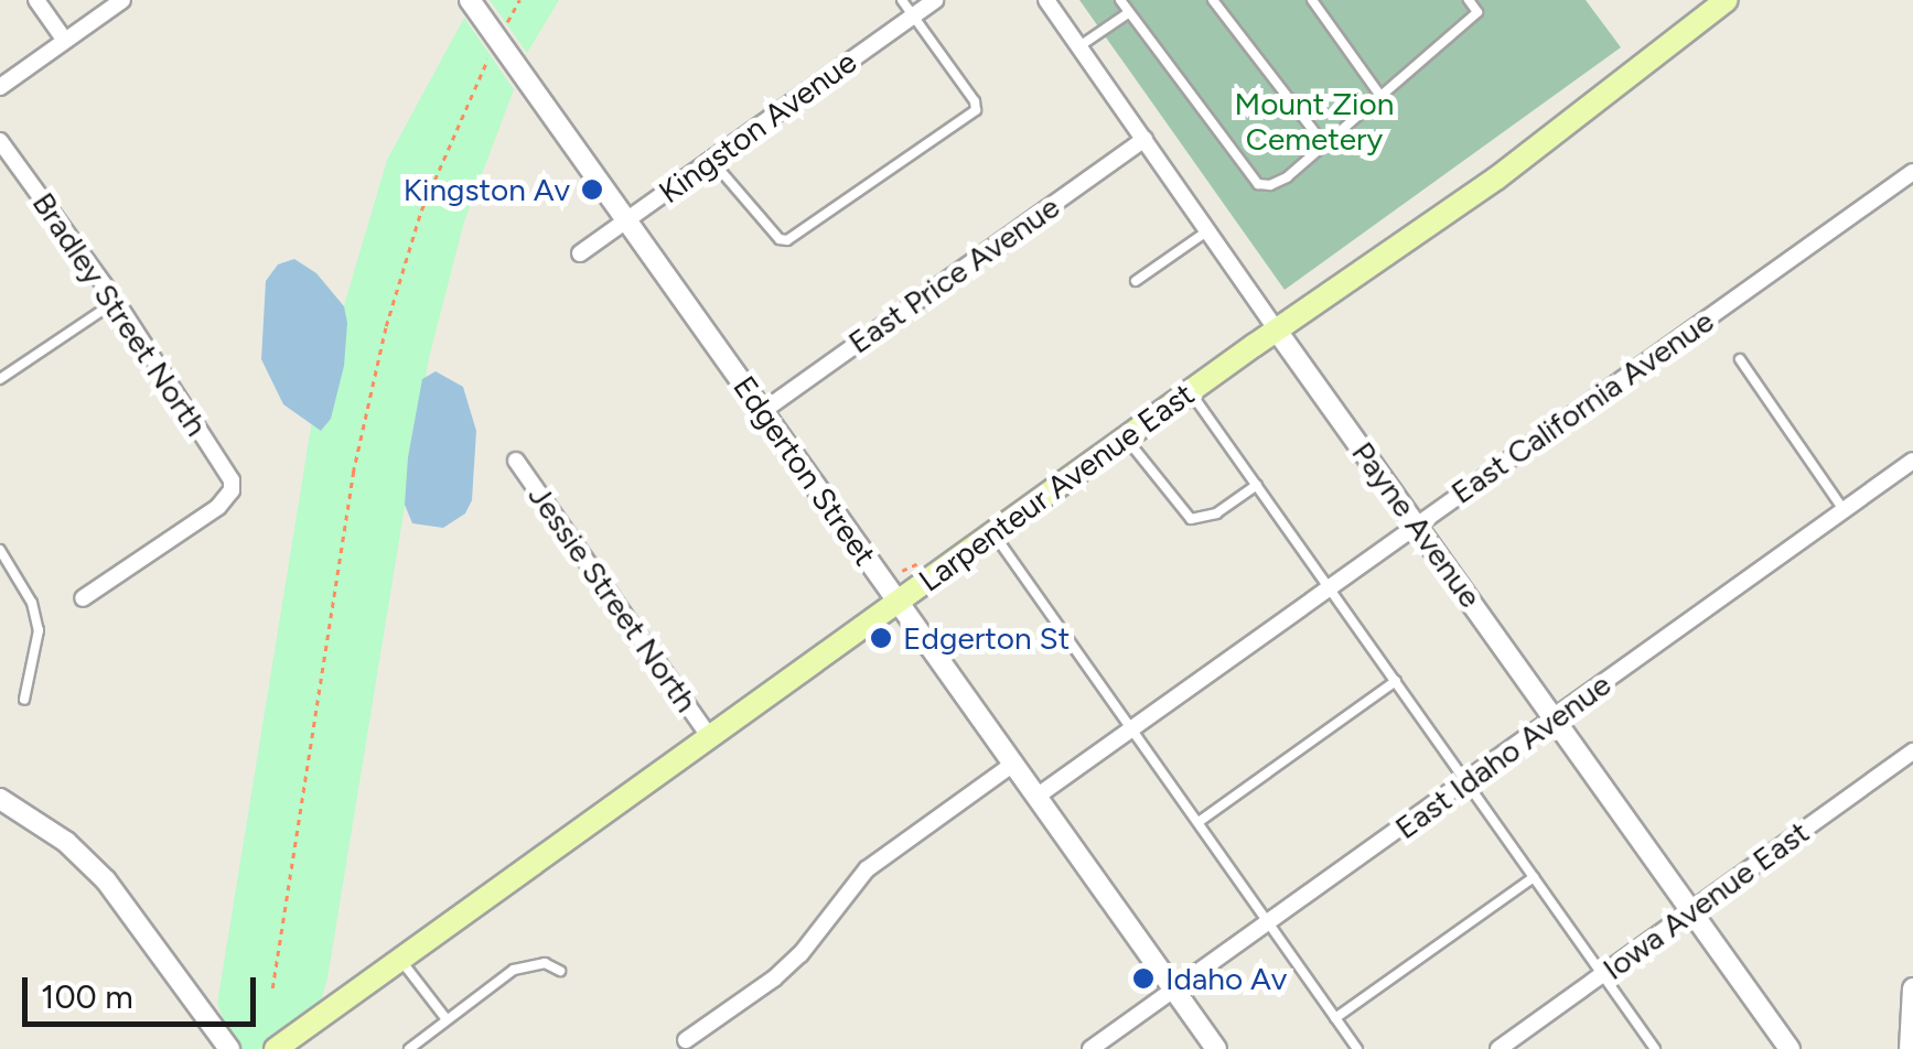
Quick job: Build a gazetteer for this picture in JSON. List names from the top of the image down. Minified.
{"streets":{"main road":["Larpenteur Avenue East"],"street":["Kingston Avenue","East Price Avenue","Bradley Street North","East California Avenue","Edgerton Street","Payne Avenue","Jessie Street North","East Idaho Avenue","Iowa Avenue East"]},"crossings":[["Kingston Avenue","Edgerton Street"],["East Price Avenue","Edgerton Street"],["East Price Avenue","Payne Avenue"],["East California Avenue","Edgerton Street"],["East California Avenue","Payne Avenue"],["Edgerton Street","Larpenteur Avenue East"],["Edgerton Street","East Idaho Avenue"],["Larpenteur Avenue East","Payne Avenue"],["Larpenteur Avenue East","Jessie Street North"],["Payne Avenue","East Idaho Avenue"],["Payne Avenue","Iowa Avenue East"]],"parks":["Mount Zion Cemetery"],"places":["Kingston Av","Edgerton St","Idaho Av"],"scale_bar":"100 m"}
